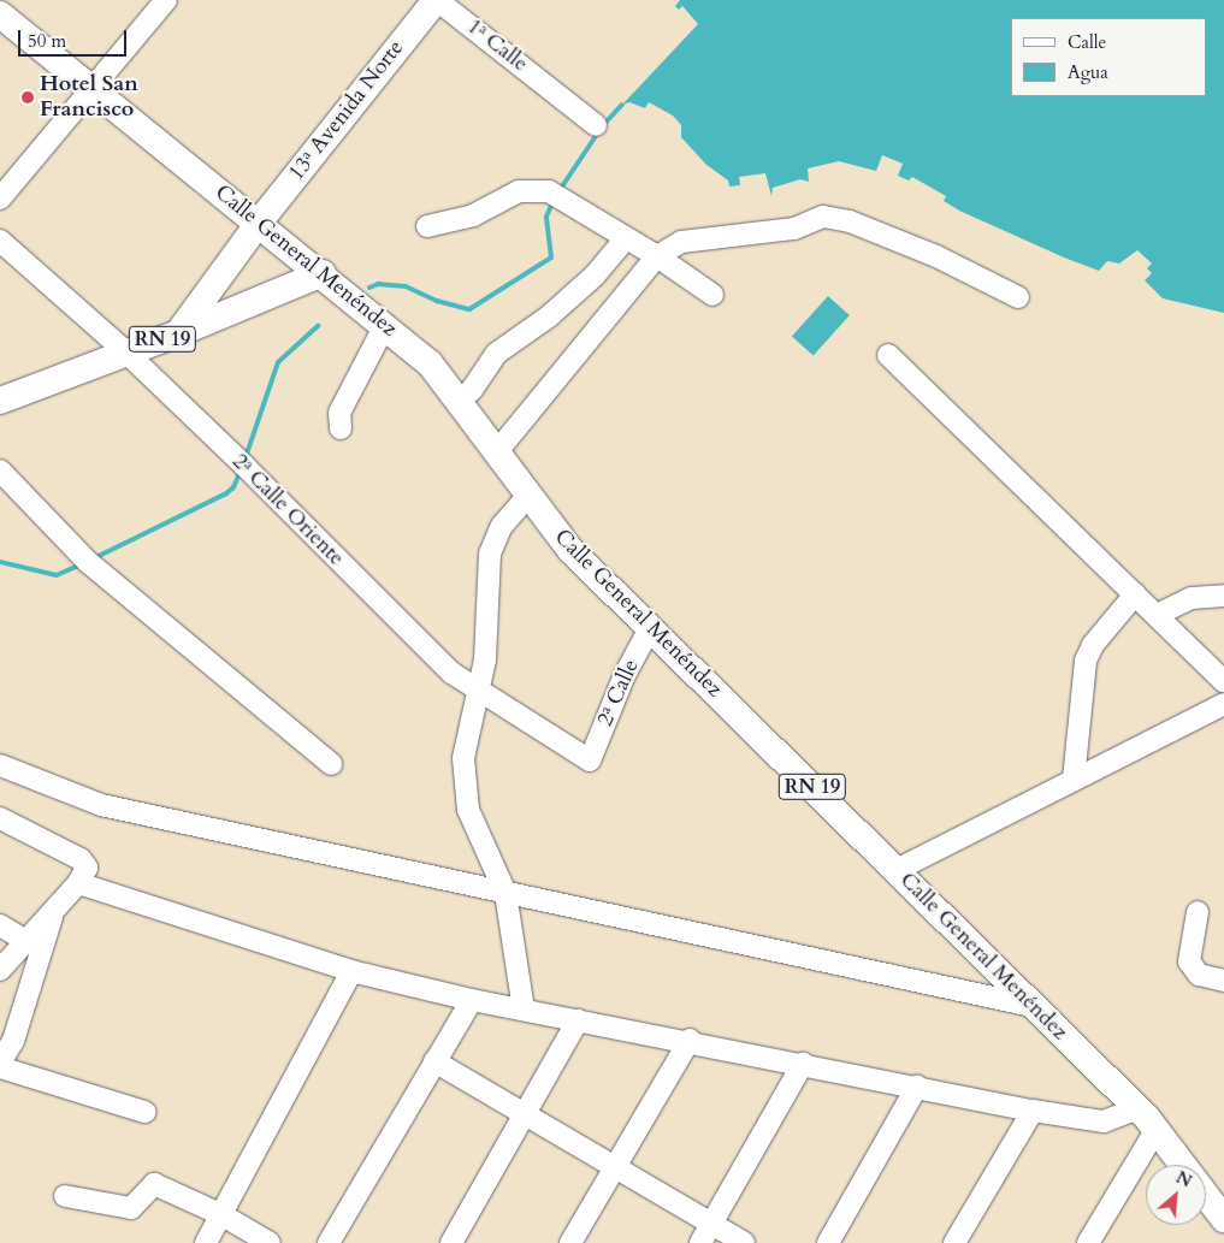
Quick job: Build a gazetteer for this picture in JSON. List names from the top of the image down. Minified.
{"streets":{"main road":["13ª Avenida Norte","Calle General Menéndez","RN 19"],"street":["1ª Calle","2ª Calle Oriente","2ª Calle"]},"crossings":[["1ª Calle","13ª Avenida Norte"],["13ª Avenida Norte","Calle General Menéndez"],["13ª Avenida Norte","RN 19"],["Calle General Menéndez","RN 19"],["Calle General Menéndez","2ª Calle"],["RN 19","2ª Calle Oriente"],["2ª Calle Oriente","2ª Calle"]],"places":["Hotel San Francisco"],"legend":["Calle","Agua"],"scale_bar":"50 m","north":"top right"}
